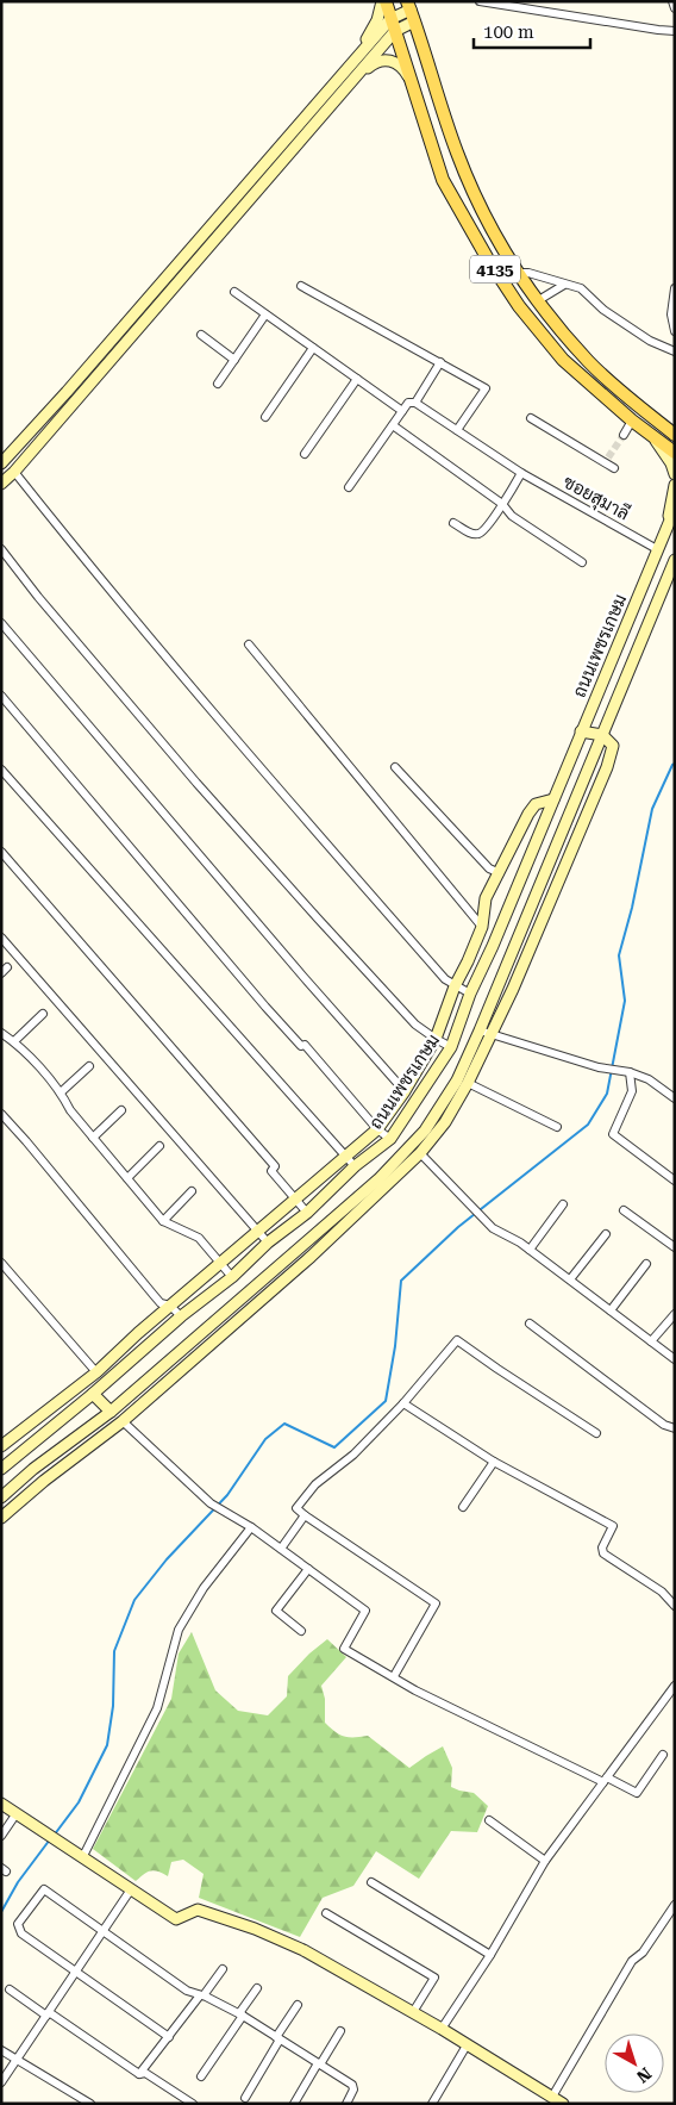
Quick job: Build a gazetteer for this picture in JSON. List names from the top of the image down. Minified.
{"streets":{"main road":["4135","ถนนเพชรเกษม"],"street":["ซอยสุมาลี"]},"crossings":[["ซอยสุมาลี","ถนนเพชรเกษม"]],"scale_bar":"100 m","north":"bottom right"}
